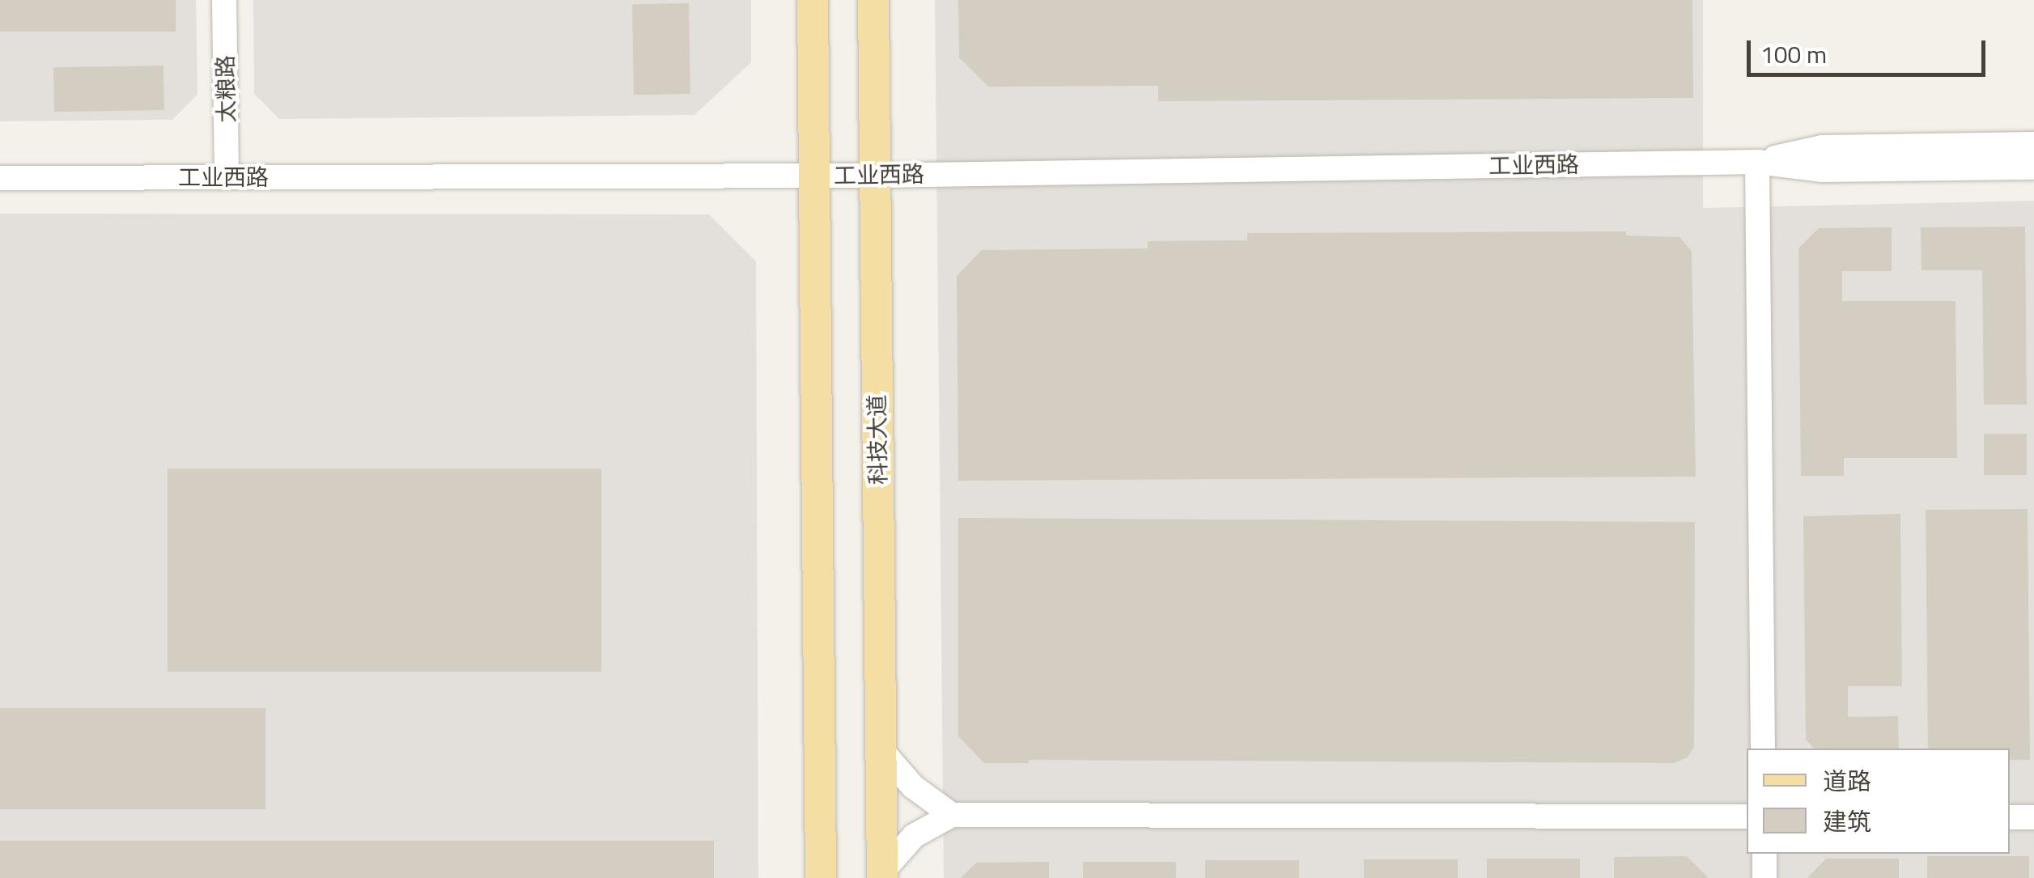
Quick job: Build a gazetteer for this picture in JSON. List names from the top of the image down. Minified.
{"streets":{"main road":["科技大道"],"street":["太粮路","工业西路"]},"crossings":[["太粮路","工业西路"],["工业西路","科技大道"]],"legend":["道路","建筑"],"scale_bar":"100 m"}
